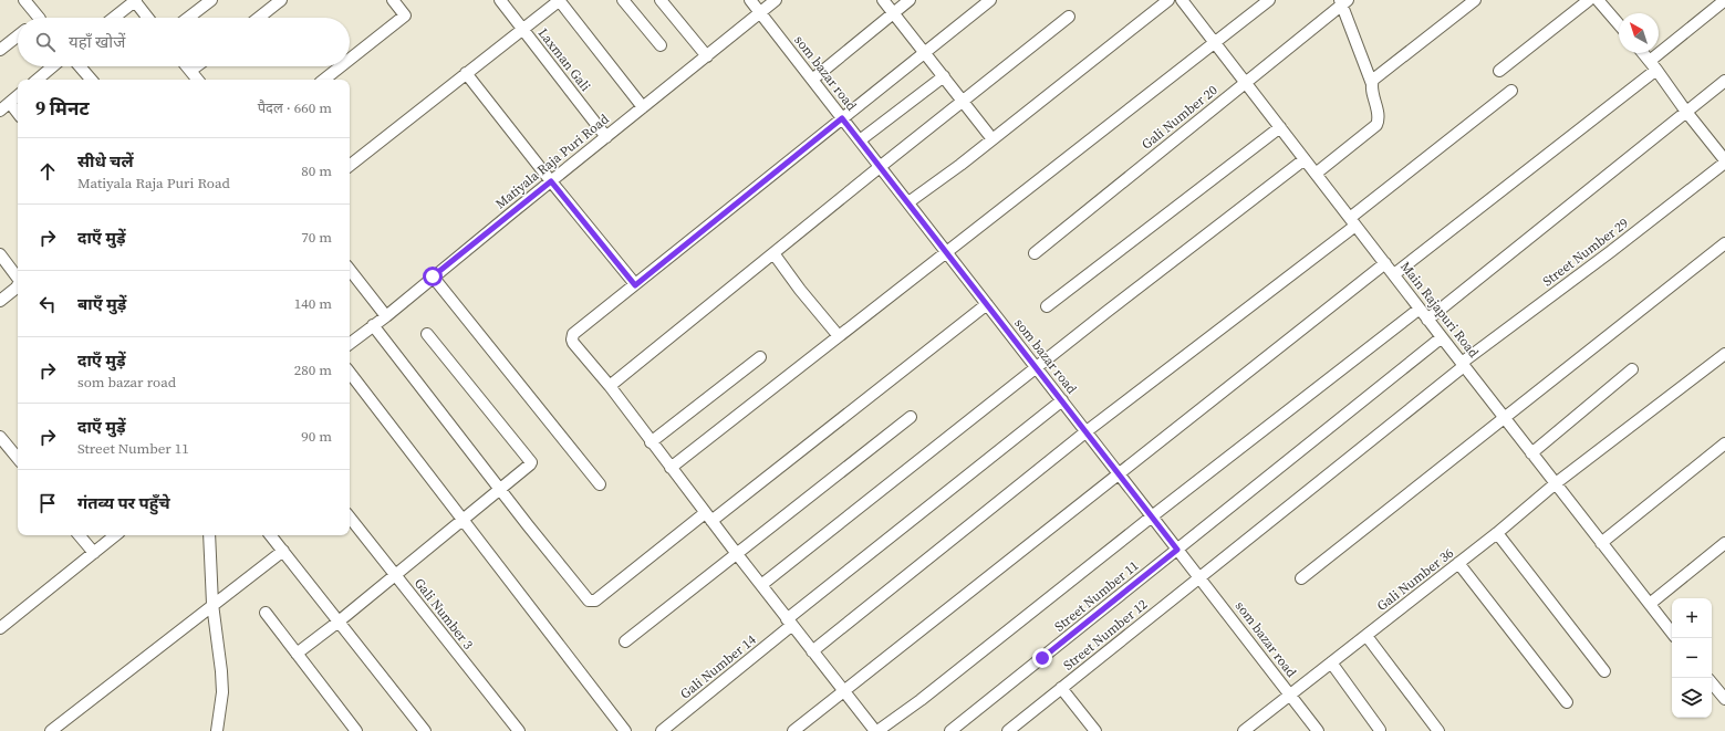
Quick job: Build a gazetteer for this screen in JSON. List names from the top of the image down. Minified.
{"streets":{"street":["Laxman Gali","som bazar road","Gali Number 20","Matiyala Raja Puri Road","Street Number 29","Main Rajapuri Road","Gali Number 36","Street Number 11","Gali Number 3","Street Number 12","Gali Number 14"]},"crossings":[["Laxman Gali","Matiyala Raja Puri Road"],["som bazar road","Matiyala Raja Puri Road"],["som bazar road","Street Number 29"],["som bazar road","Gali Number 36"],["som bazar road","Street Number 11"],["som bazar road","Street Number 12"],["som bazar road","Gali Number 14"],["Gali Number 20","Main Rajapuri Road"],["Street Number 29","Main Rajapuri Road"],["Street Number 29","Street Number 12"],["Main Rajapuri Road","Gali Number 36"],["Main Rajapuri Road","Street Number 11"]],"north":"top left","page":{"search":"यहाँ खोजें","heading":["9 मिनट","पैदल · 660 m"],"list":[["सीधे चलें","Matiyala Raja Puri Road","80 m"],["दाएँ मुड़ें","70 m"],["बाएँ मुड़ें","140 m"],["दाएँ मुड़ें","som bazar road","280 m"],["दाएँ मुड़ें","Street Number 11","90 m"],"गंतव्य पर पहुँचे"],"map_buttons":["+","−"]}}
